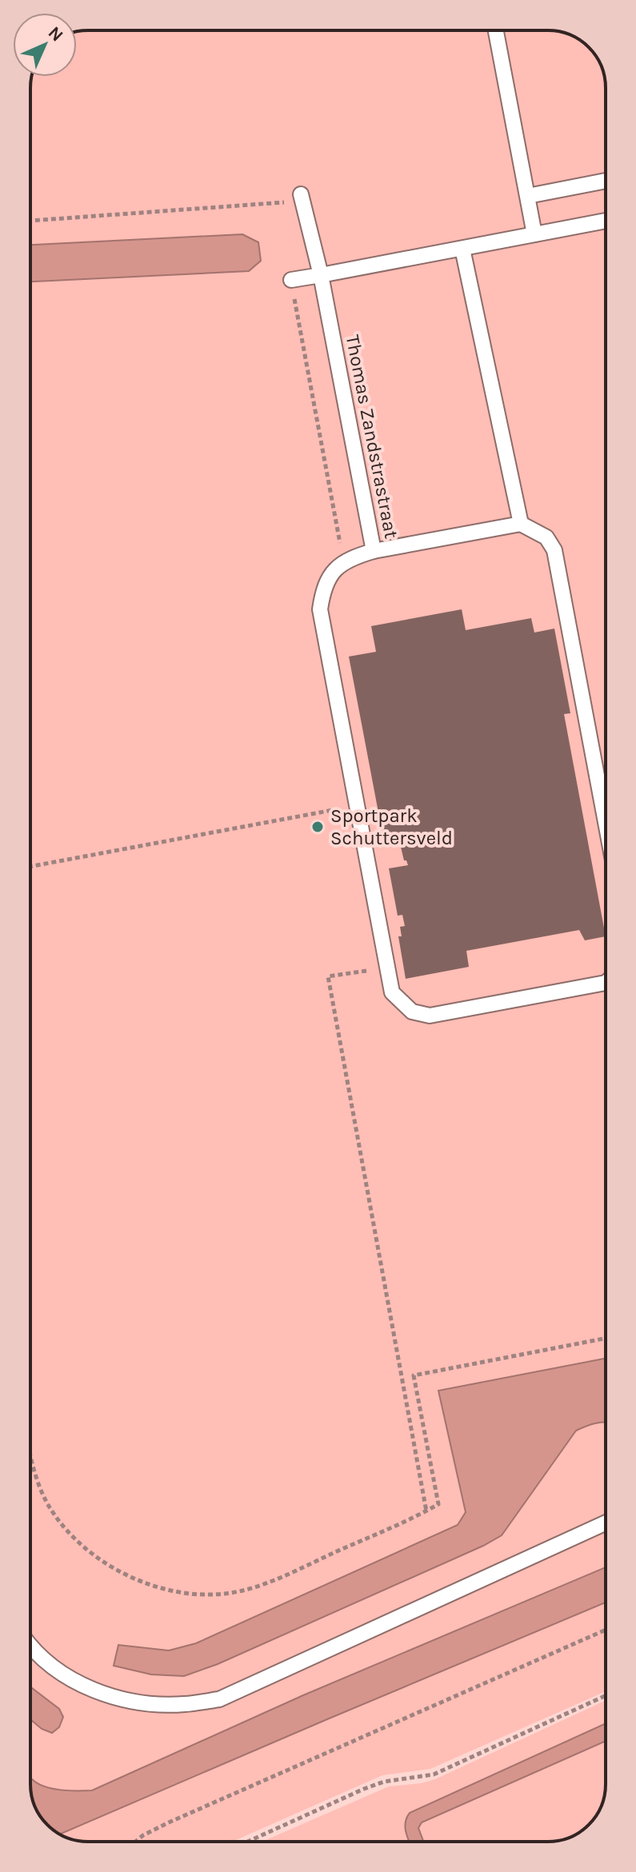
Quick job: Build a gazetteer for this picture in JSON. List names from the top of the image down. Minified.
{"streets":{"lane":["Thomas Zandstrastraat"]},"places":["Sportpark Schuttersveld"],"north":"top right"}
